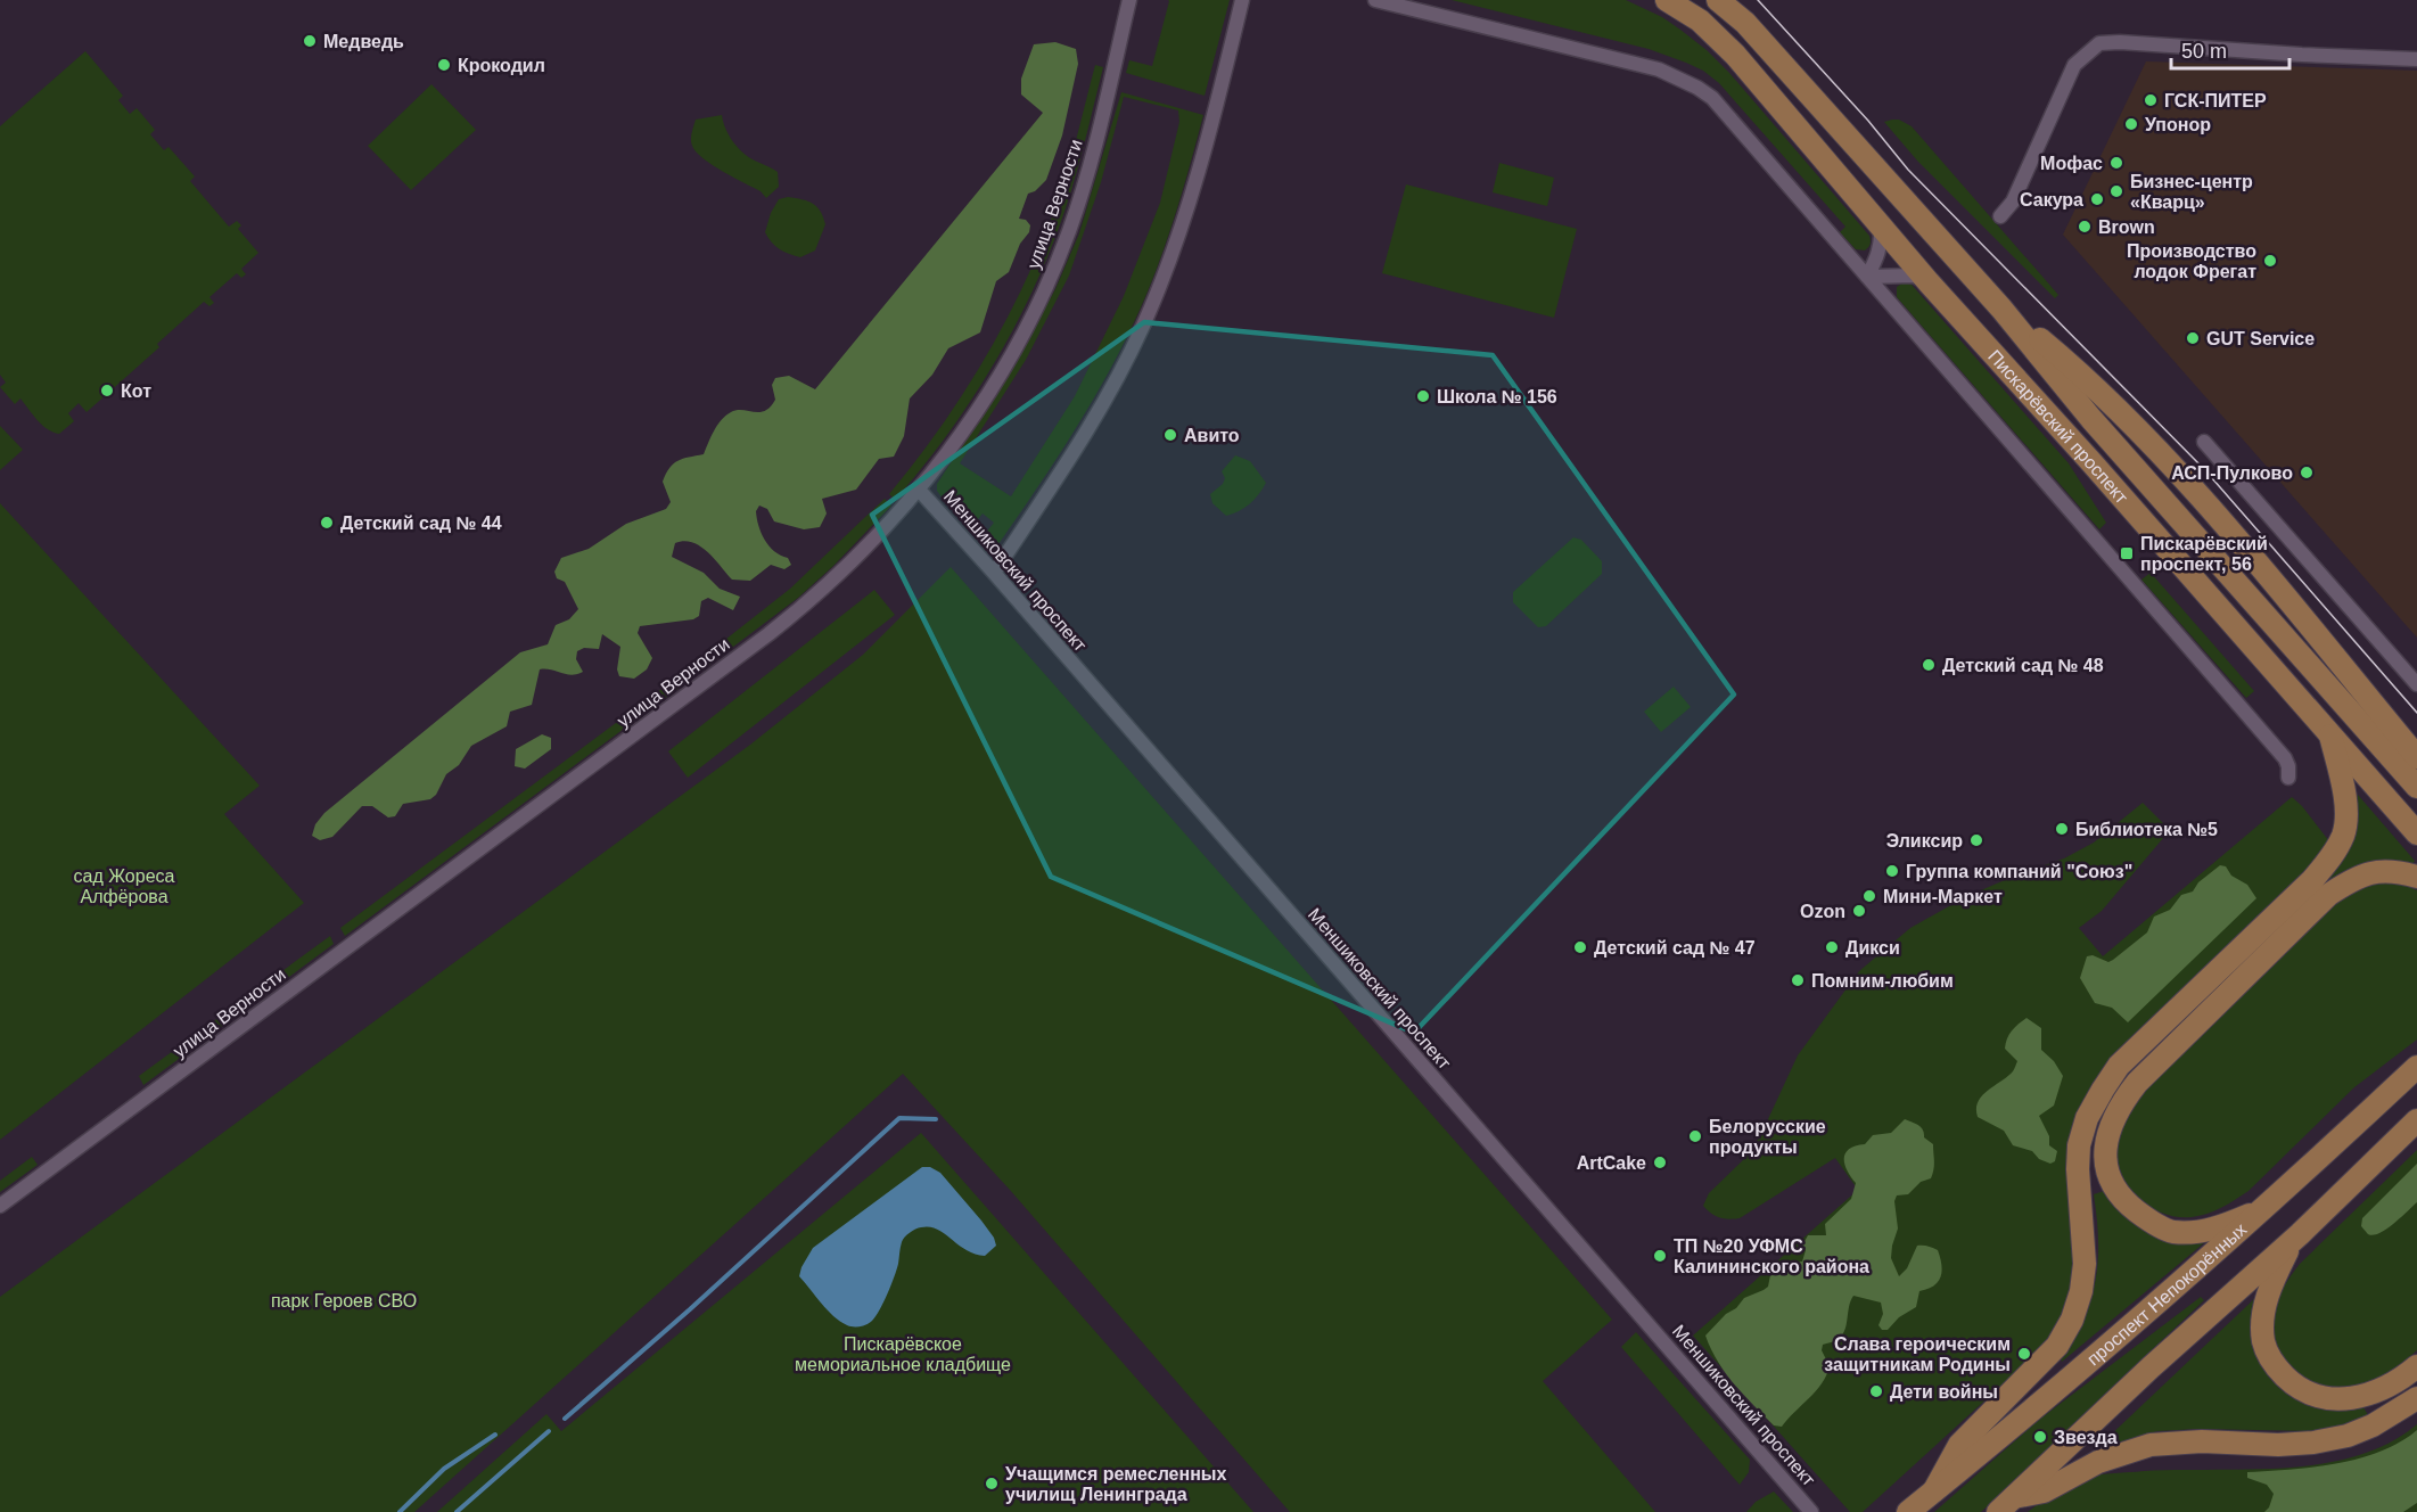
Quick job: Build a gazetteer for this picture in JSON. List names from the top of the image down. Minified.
{"streets":{"main road":["Пискарёвский проспект","проспект Непокорённых"],"street":["улица Верности","Меншиковский проспект"]},"crossings":[["улица Верности","Меншиковский проспект"]],"parks":["сад Жореса Алфёрова","парк Героев СВО","Пискарёвское мемориальное кладбище"],"places":{"other":["Медведь","Крокодил","ГСК-ПИТЕР","Упонор","Мофас","Бизнес-центр «Кварц»","Сакура","Brown","Производство лодок Фрегат","GUT Service","Кот","Школа № 156","Авито","АСП-Пулково","Детский сад № 44","Детский сад № 48","Библиотека №5","Эликсир","Группа компаний \"Союз\"","Мини-Маркет","Ozon","Детский сад № 47","Дикси","Помним-любим","Белорусские продукты","ArtCake","ТП №20 УФМС Калининского района","Слава героическим защитникам Родины","Дети войны","Звезда","Учащимся ремесленных училищ Ленинграда"],"transit":["Пискарёвский проспект, 56"]},"scale_bar":"50 m"}
